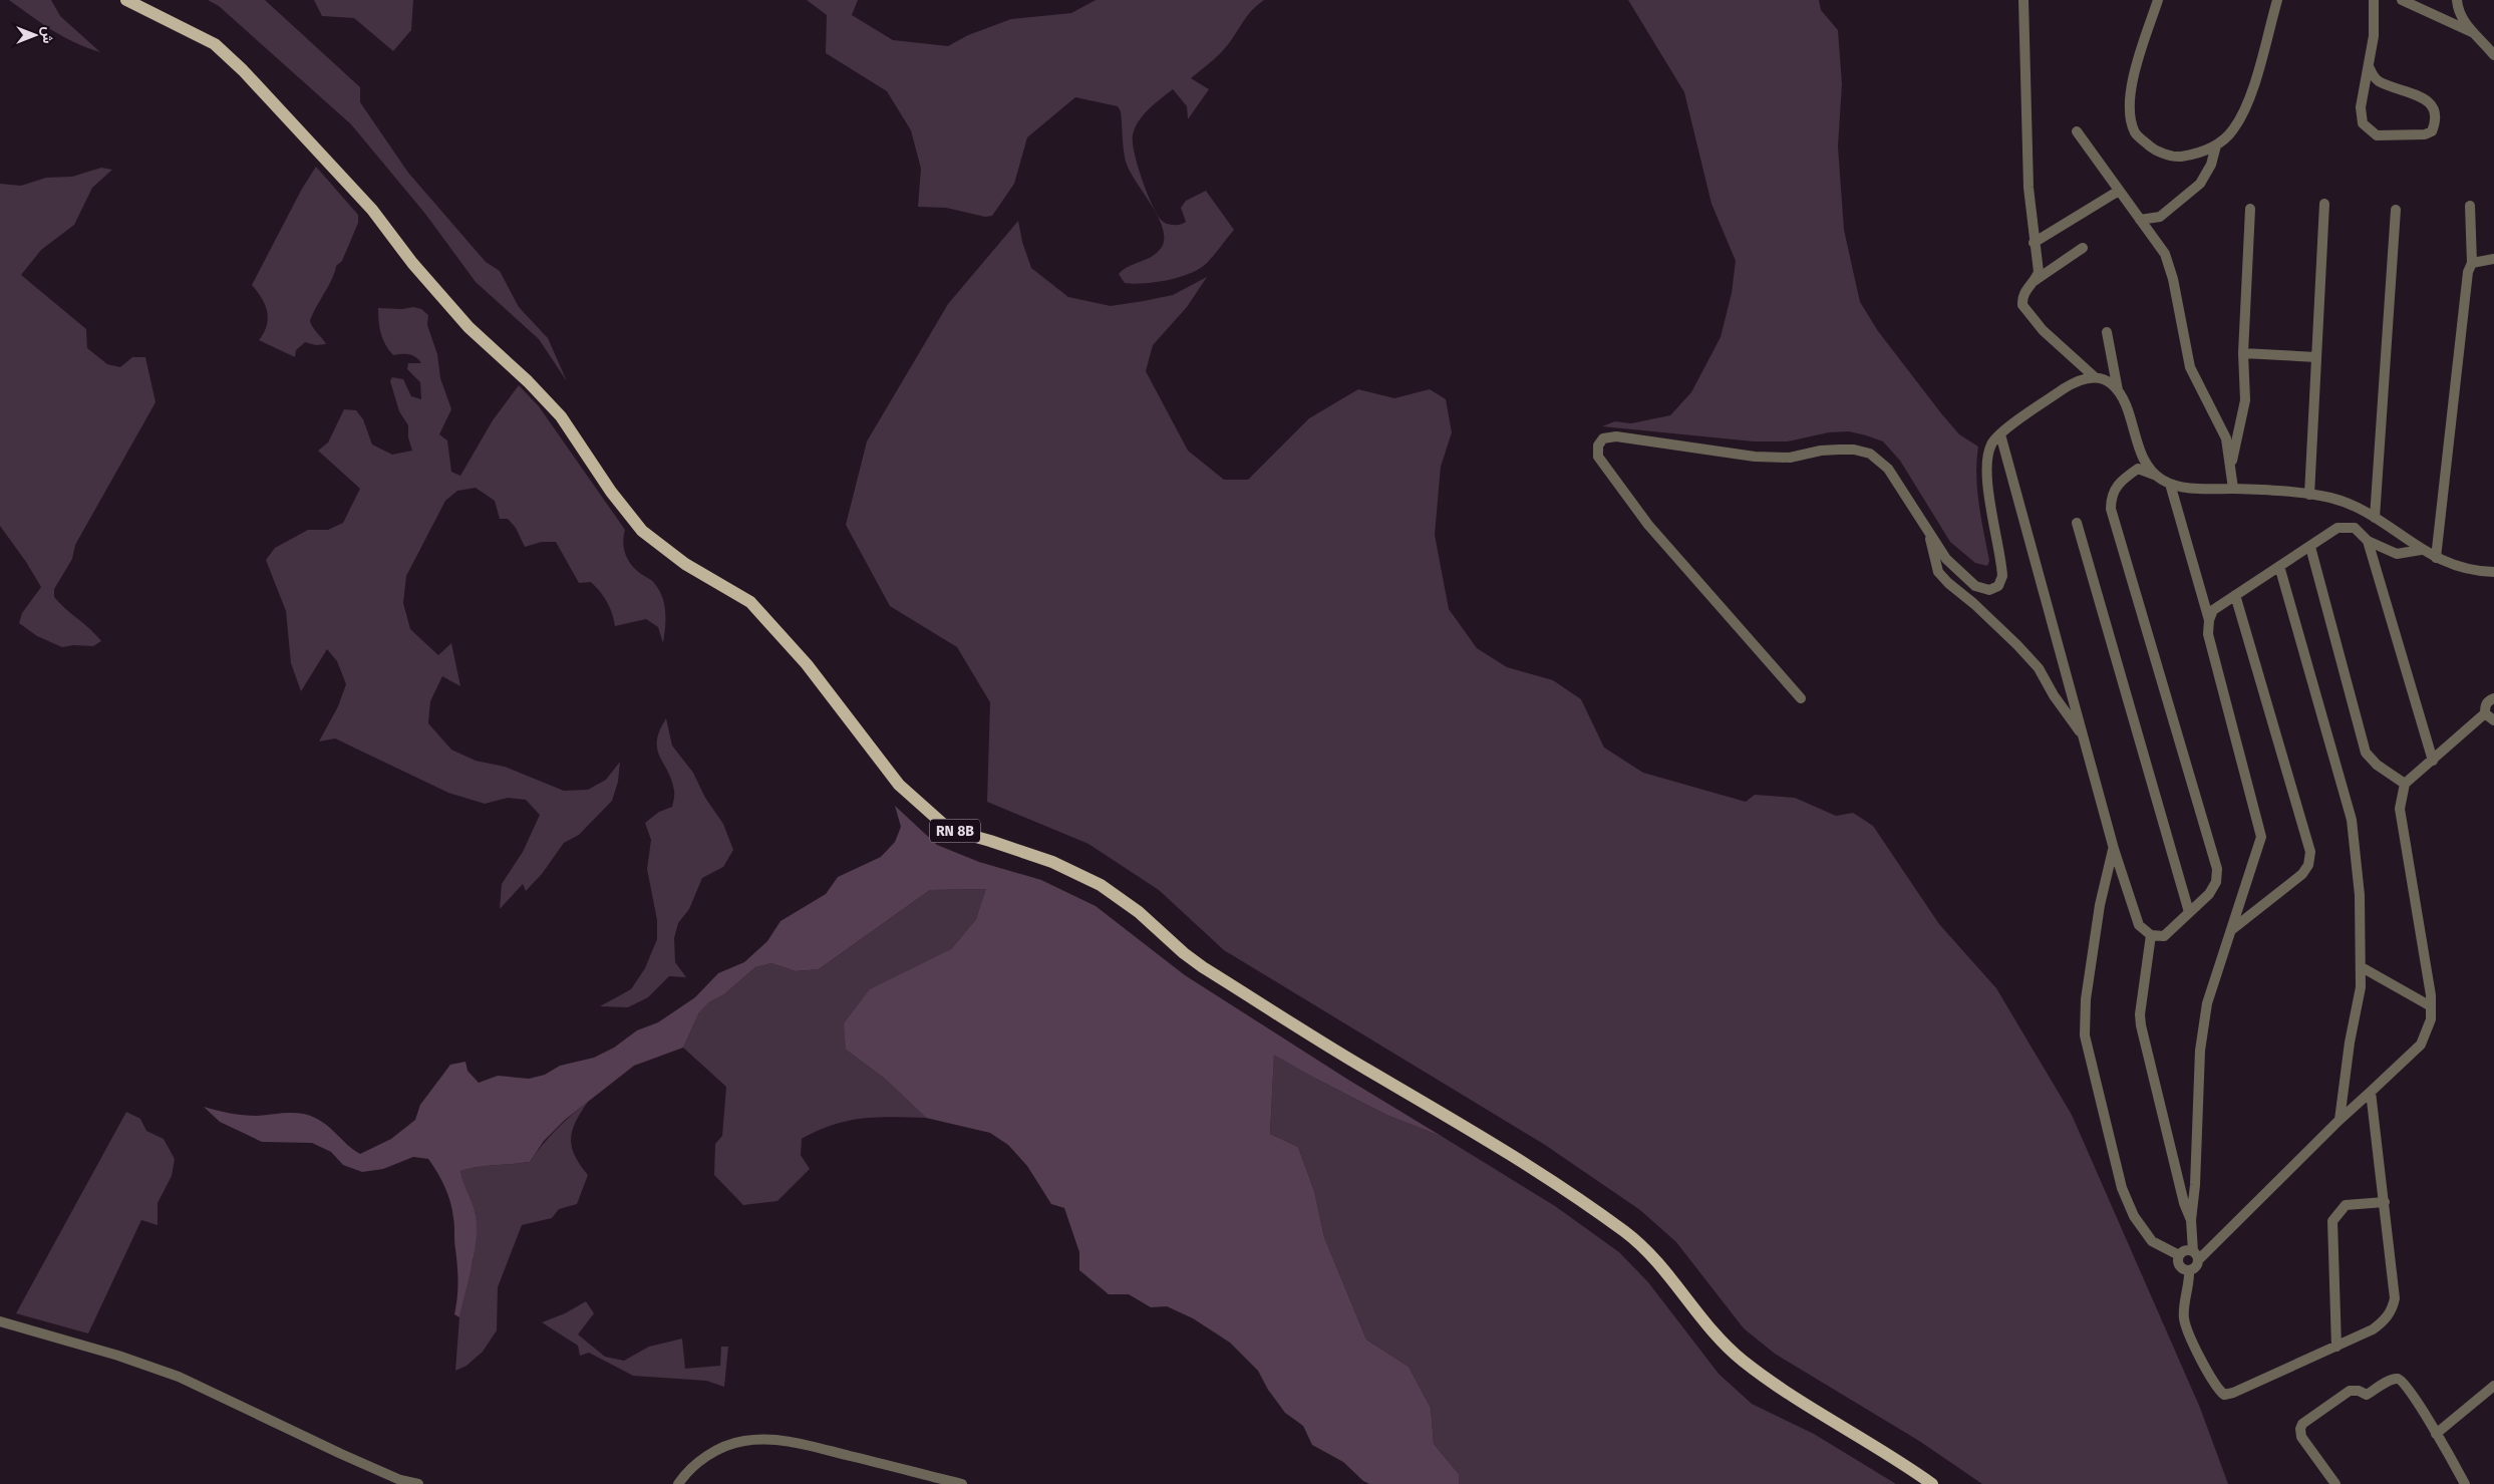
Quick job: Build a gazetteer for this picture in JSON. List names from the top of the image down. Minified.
{"streets":{"main road":["RN 8B"]},"north":"right"}
